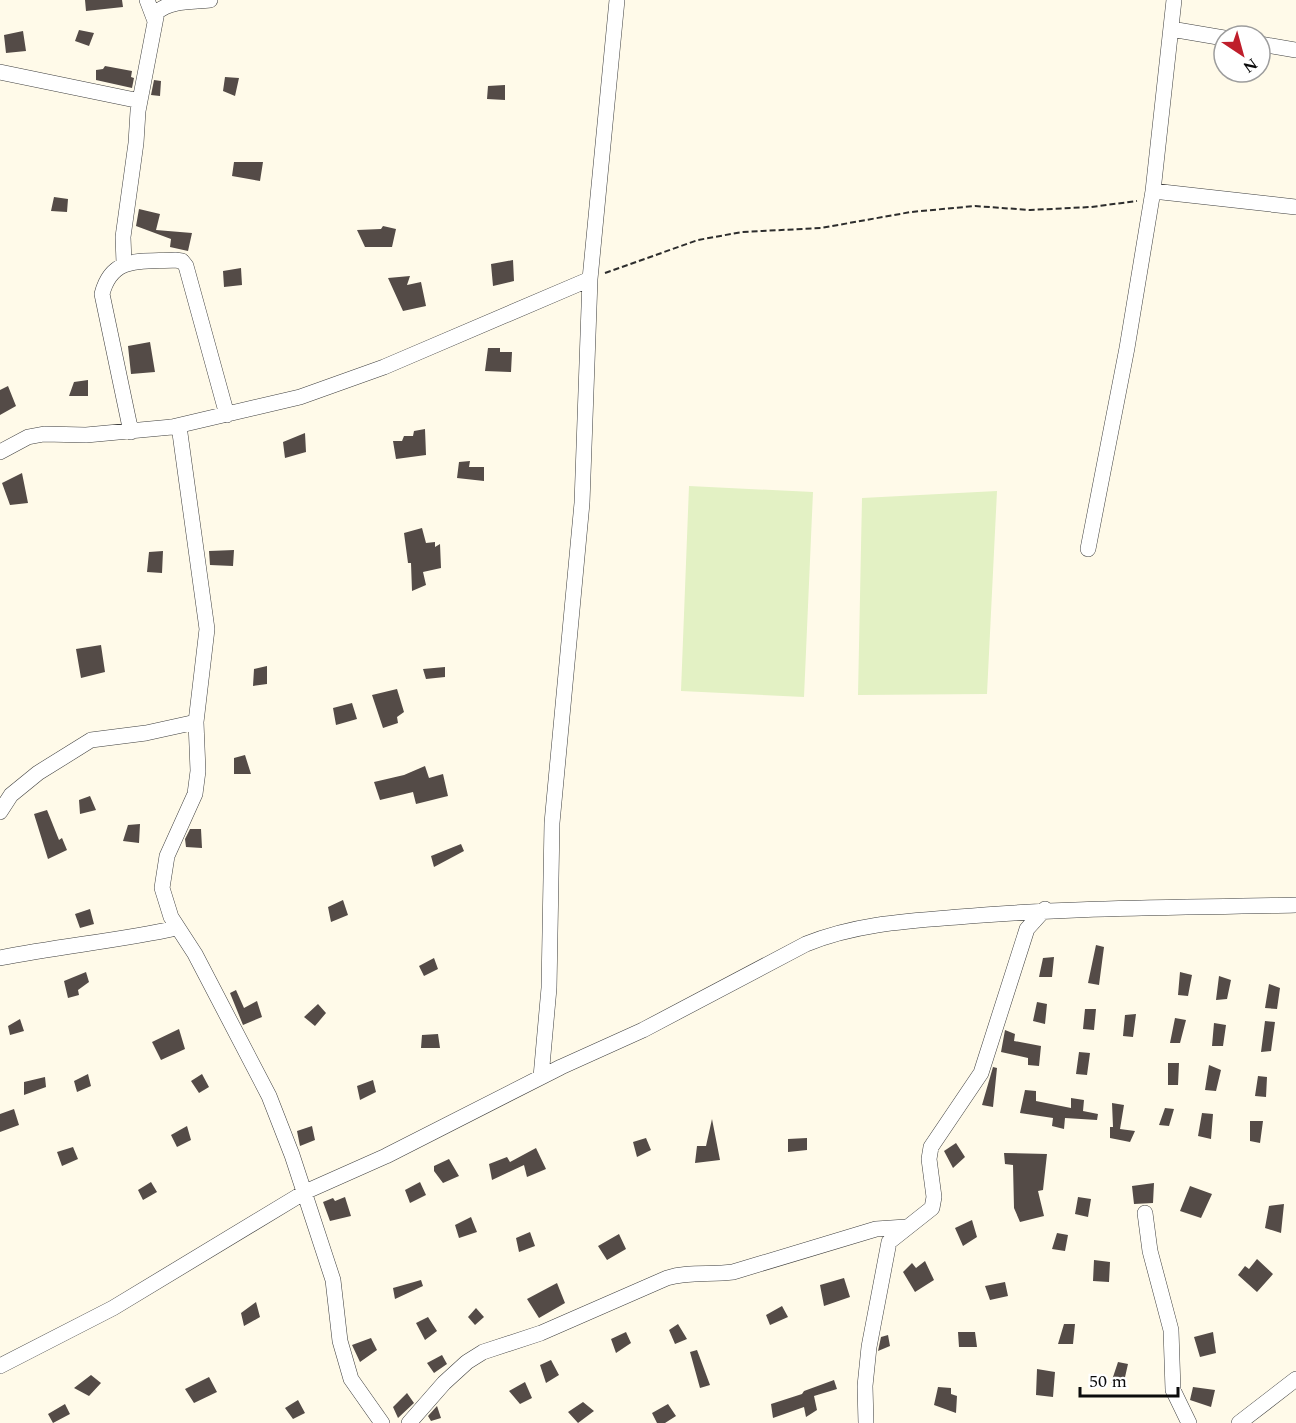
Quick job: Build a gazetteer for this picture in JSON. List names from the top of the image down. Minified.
{"scale_bar":"50 m","north":"bottom right"}
